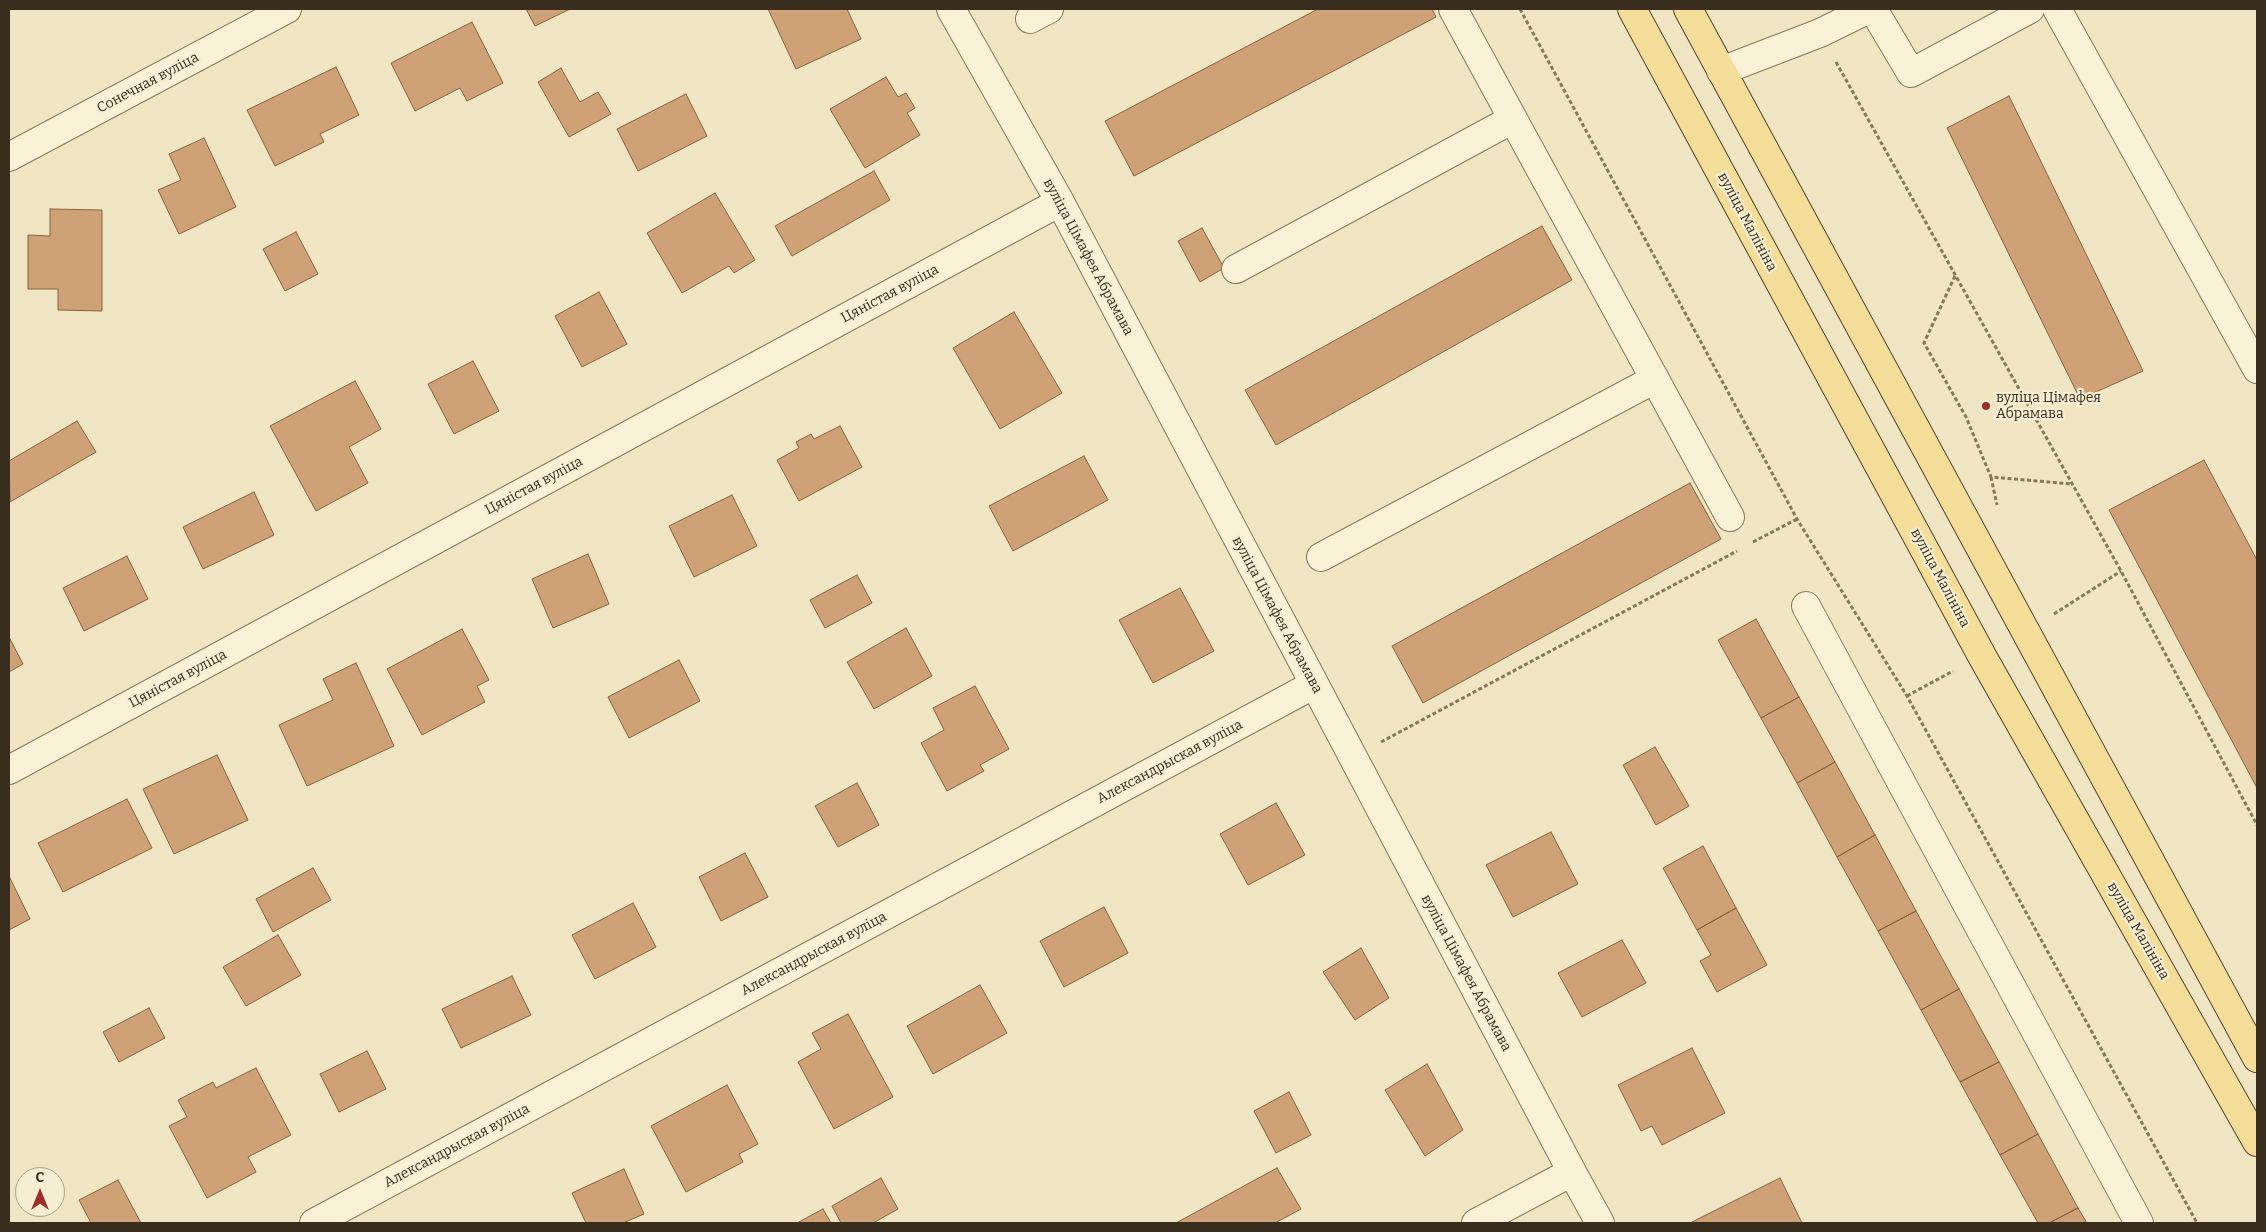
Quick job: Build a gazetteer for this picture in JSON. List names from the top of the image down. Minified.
{"streets":{"main road":["вуліца Малініна"],"street":["Сонечная вуліца","вуліца Цімафея Абрамава","Цяністая вуліца","Александрыская вуліца"]},"crossings":[["вуліца Цімафея Абрамава","Цяністая вуліца"],["вуліца Цімафея Абрамава","Александрыская вуліца"]],"places":["вуліца Цімафея Абрамава"],"north":"top"}
